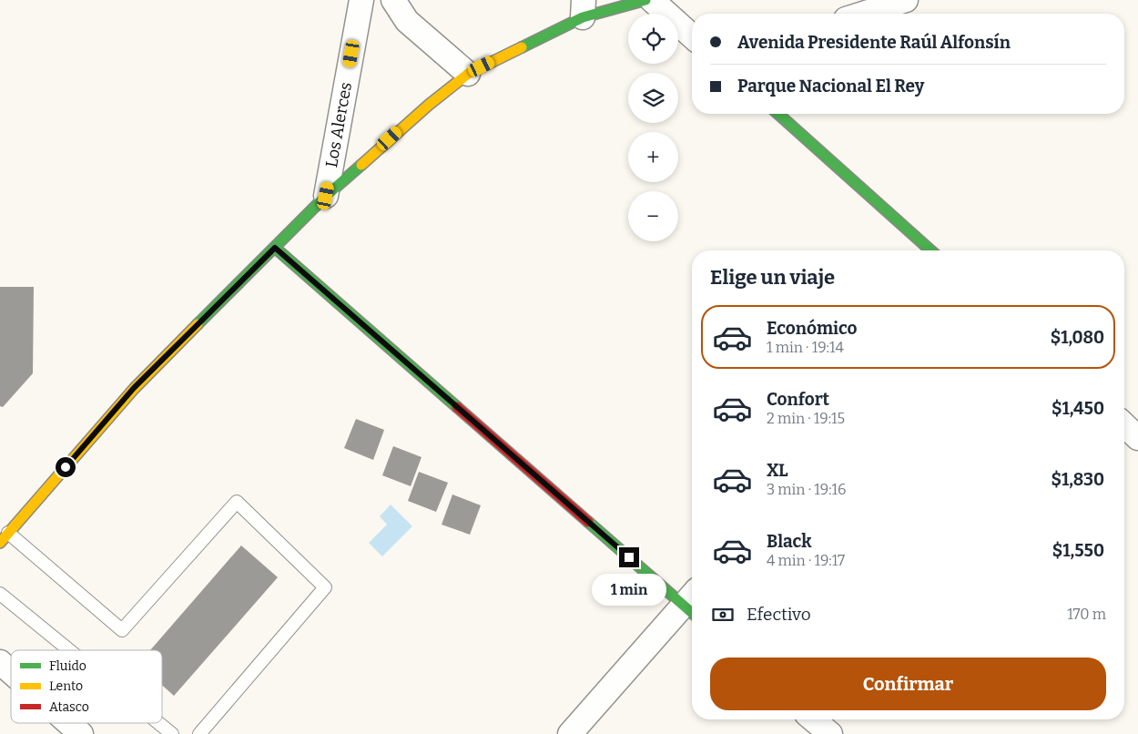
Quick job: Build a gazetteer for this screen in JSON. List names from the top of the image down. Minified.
{"streets":{"street":["Los Alerces"]},"legend":["Fluido","Lento","Atasco"],"page":{"map_buttons":["+","−"],"banner":["Avenida Presidente Raúl Alfonsín","Parque Nacional El Rey"],"heading":"Elige un viaje","list":[{"name":"Económico","note":"1 min · 19:14","value":"$1,080"},{"name":"Confort","note":"2 min · 19:15","value":"$1,450"},{"name":"XL","note":"3 min · 19:16","value":"$1,830"},{"name":"Black","note":"4 min · 19:17","value":"$1,550"}],"bubble":"1 min","pay":["Efectivo","170 m"],"buttons":"Confirmar"}}
